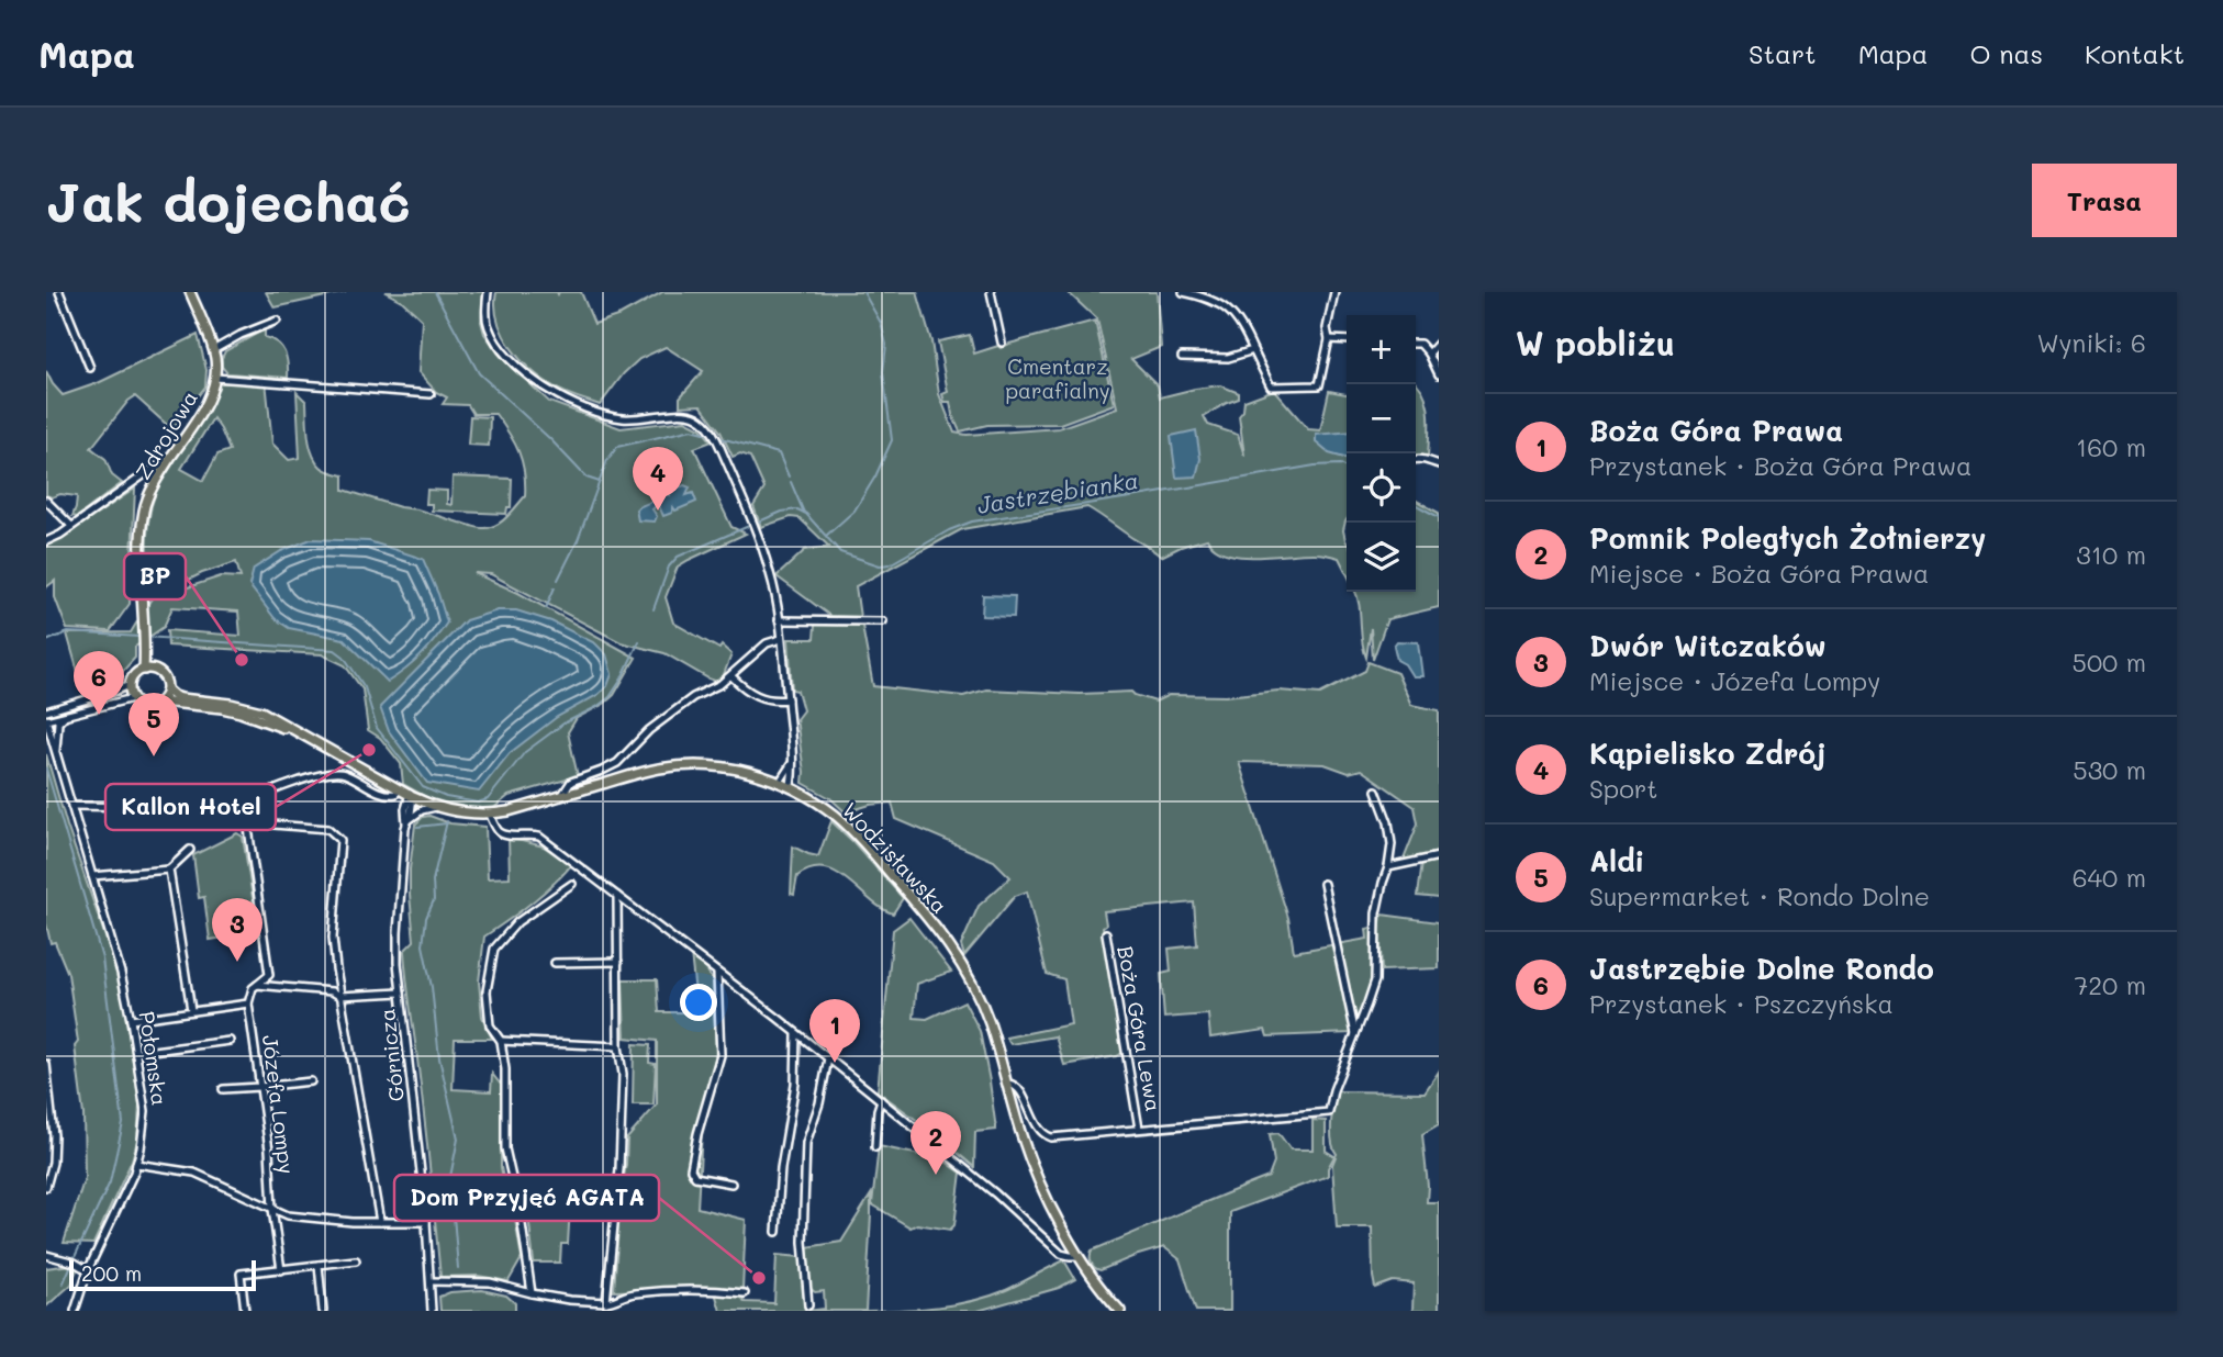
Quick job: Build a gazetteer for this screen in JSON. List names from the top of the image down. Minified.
{"streets":{"main road":["Zdrojowa","Wodzisławska"],"street":["Boża Góra Lewa","Górnicza","Połomska","Józefa Lompy"]},"crossings":[["Zdrojowa","Wodzisławska"],["Wodzisławska","Boża Góra Lewa"],["Wodzisławska","Górnicza"]],"water":["Jastrzębianka"],"parks":["Cmentarz parafialny"],"places":["BP","Kallon Hotel","Dom Przyjęć AGATA"],"scale_bar":"200 m","page":{"header":"Mapa","nav":["Start","Mapa","O nas","Kontakt"],"buttons":"Trasa","title":"Jak dojechać","heading":["W pobliżu","Wyniki: 6"],"map_buttons":["+","−"],"list":[{"mark":"1","name":"Boża Góra Prawa","note":"Przystanek · Boża Góra Prawa","value":"160 m"},{"mark":"2","name":"Pomnik Poległych Żołnierzy","note":"Miejsce · Boża Góra Prawa","value":"310 m"},{"mark":"3","name":"Dwór Witczaków","note":"Miejsce · Józefa Lompy","value":"500 m"},{"mark":"4","name":"Kąpielisko Zdrój","note":"Sport","value":"530 m"},{"mark":"5","name":"Aldi","note":"Supermarket · Rondo Dolne","value":"640 m"},{"mark":"6","name":"Jastrzębie Dolne Rondo","note":"Przystanek · Pszczyńska","value":"720 m"}],"pins":["4","6","5","3","1","2"],"scale":"200 m"}}
